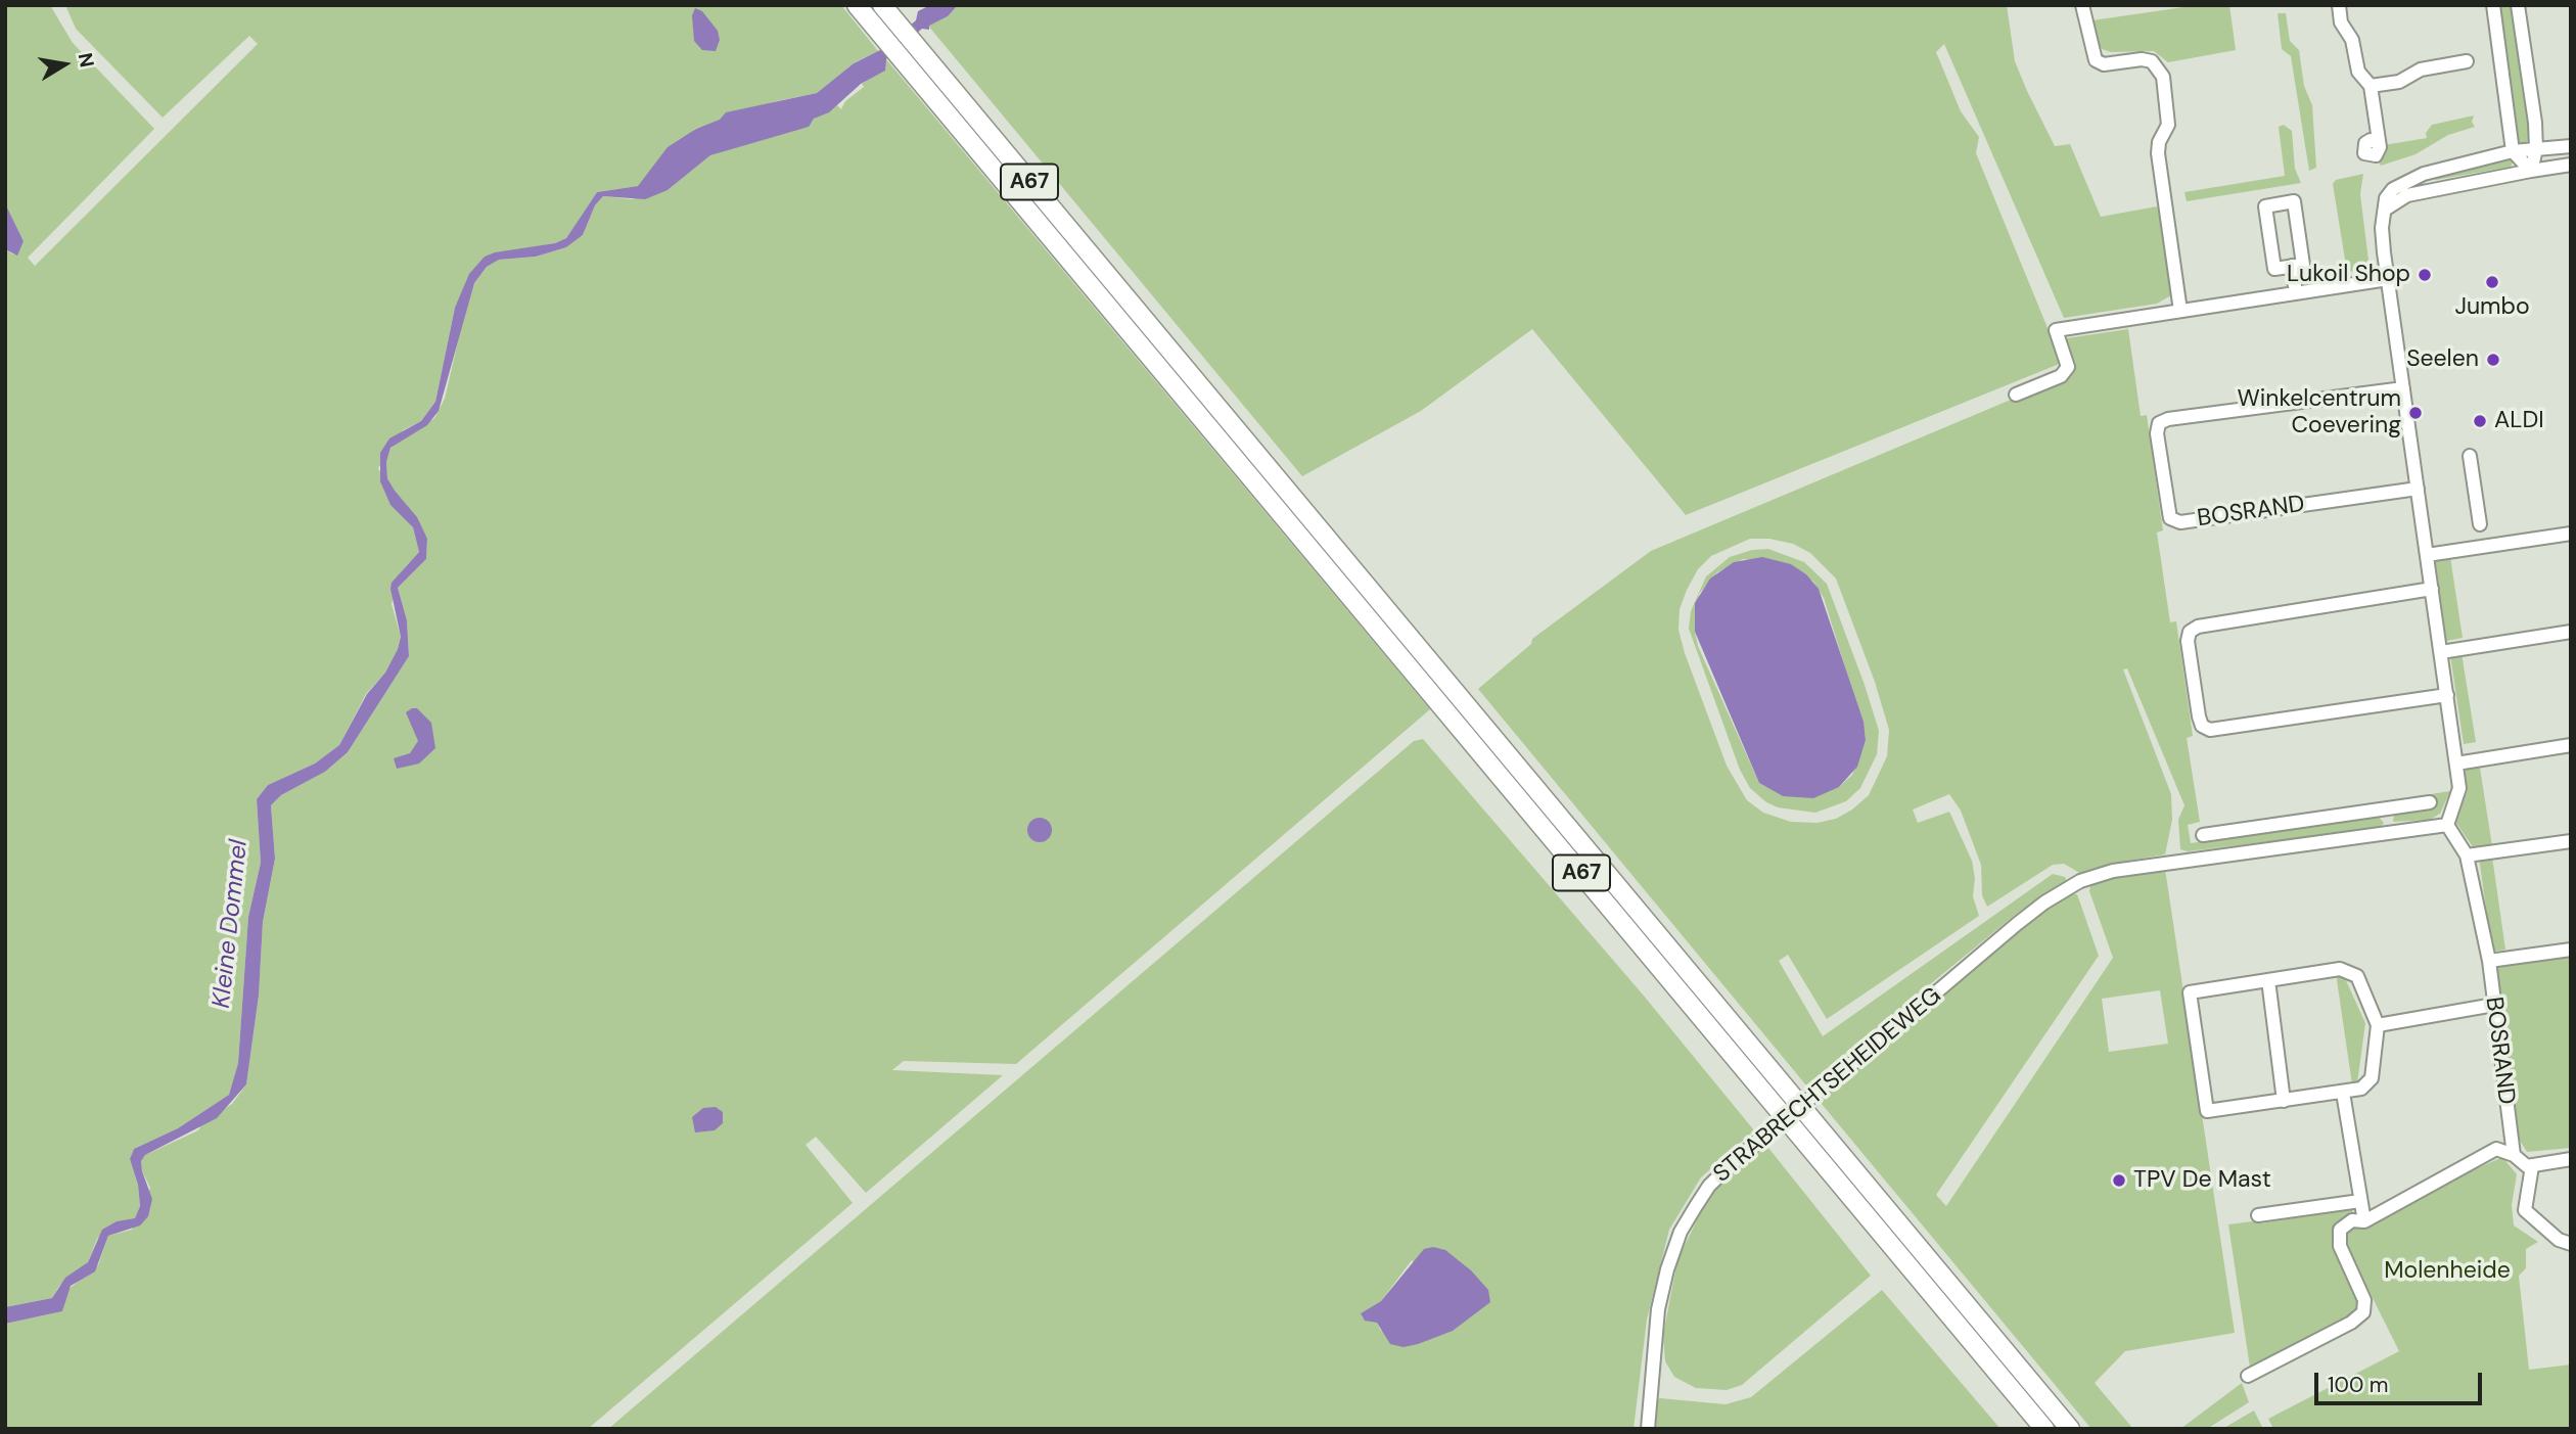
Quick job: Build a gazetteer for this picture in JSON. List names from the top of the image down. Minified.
{"streets":{"highway":["A67"],"street":["BOSRAND","STRABRECHTSEHEIDEWEG"]},"water":["Kleine Dommel"],"parks":["Molenheide"],"places":["Lukoil Shop","Jumbo","Seelen","Winkelcentrum Coevering","ALDI","TPV De Mast"],"scale_bar":"100 m","north":"right"}
